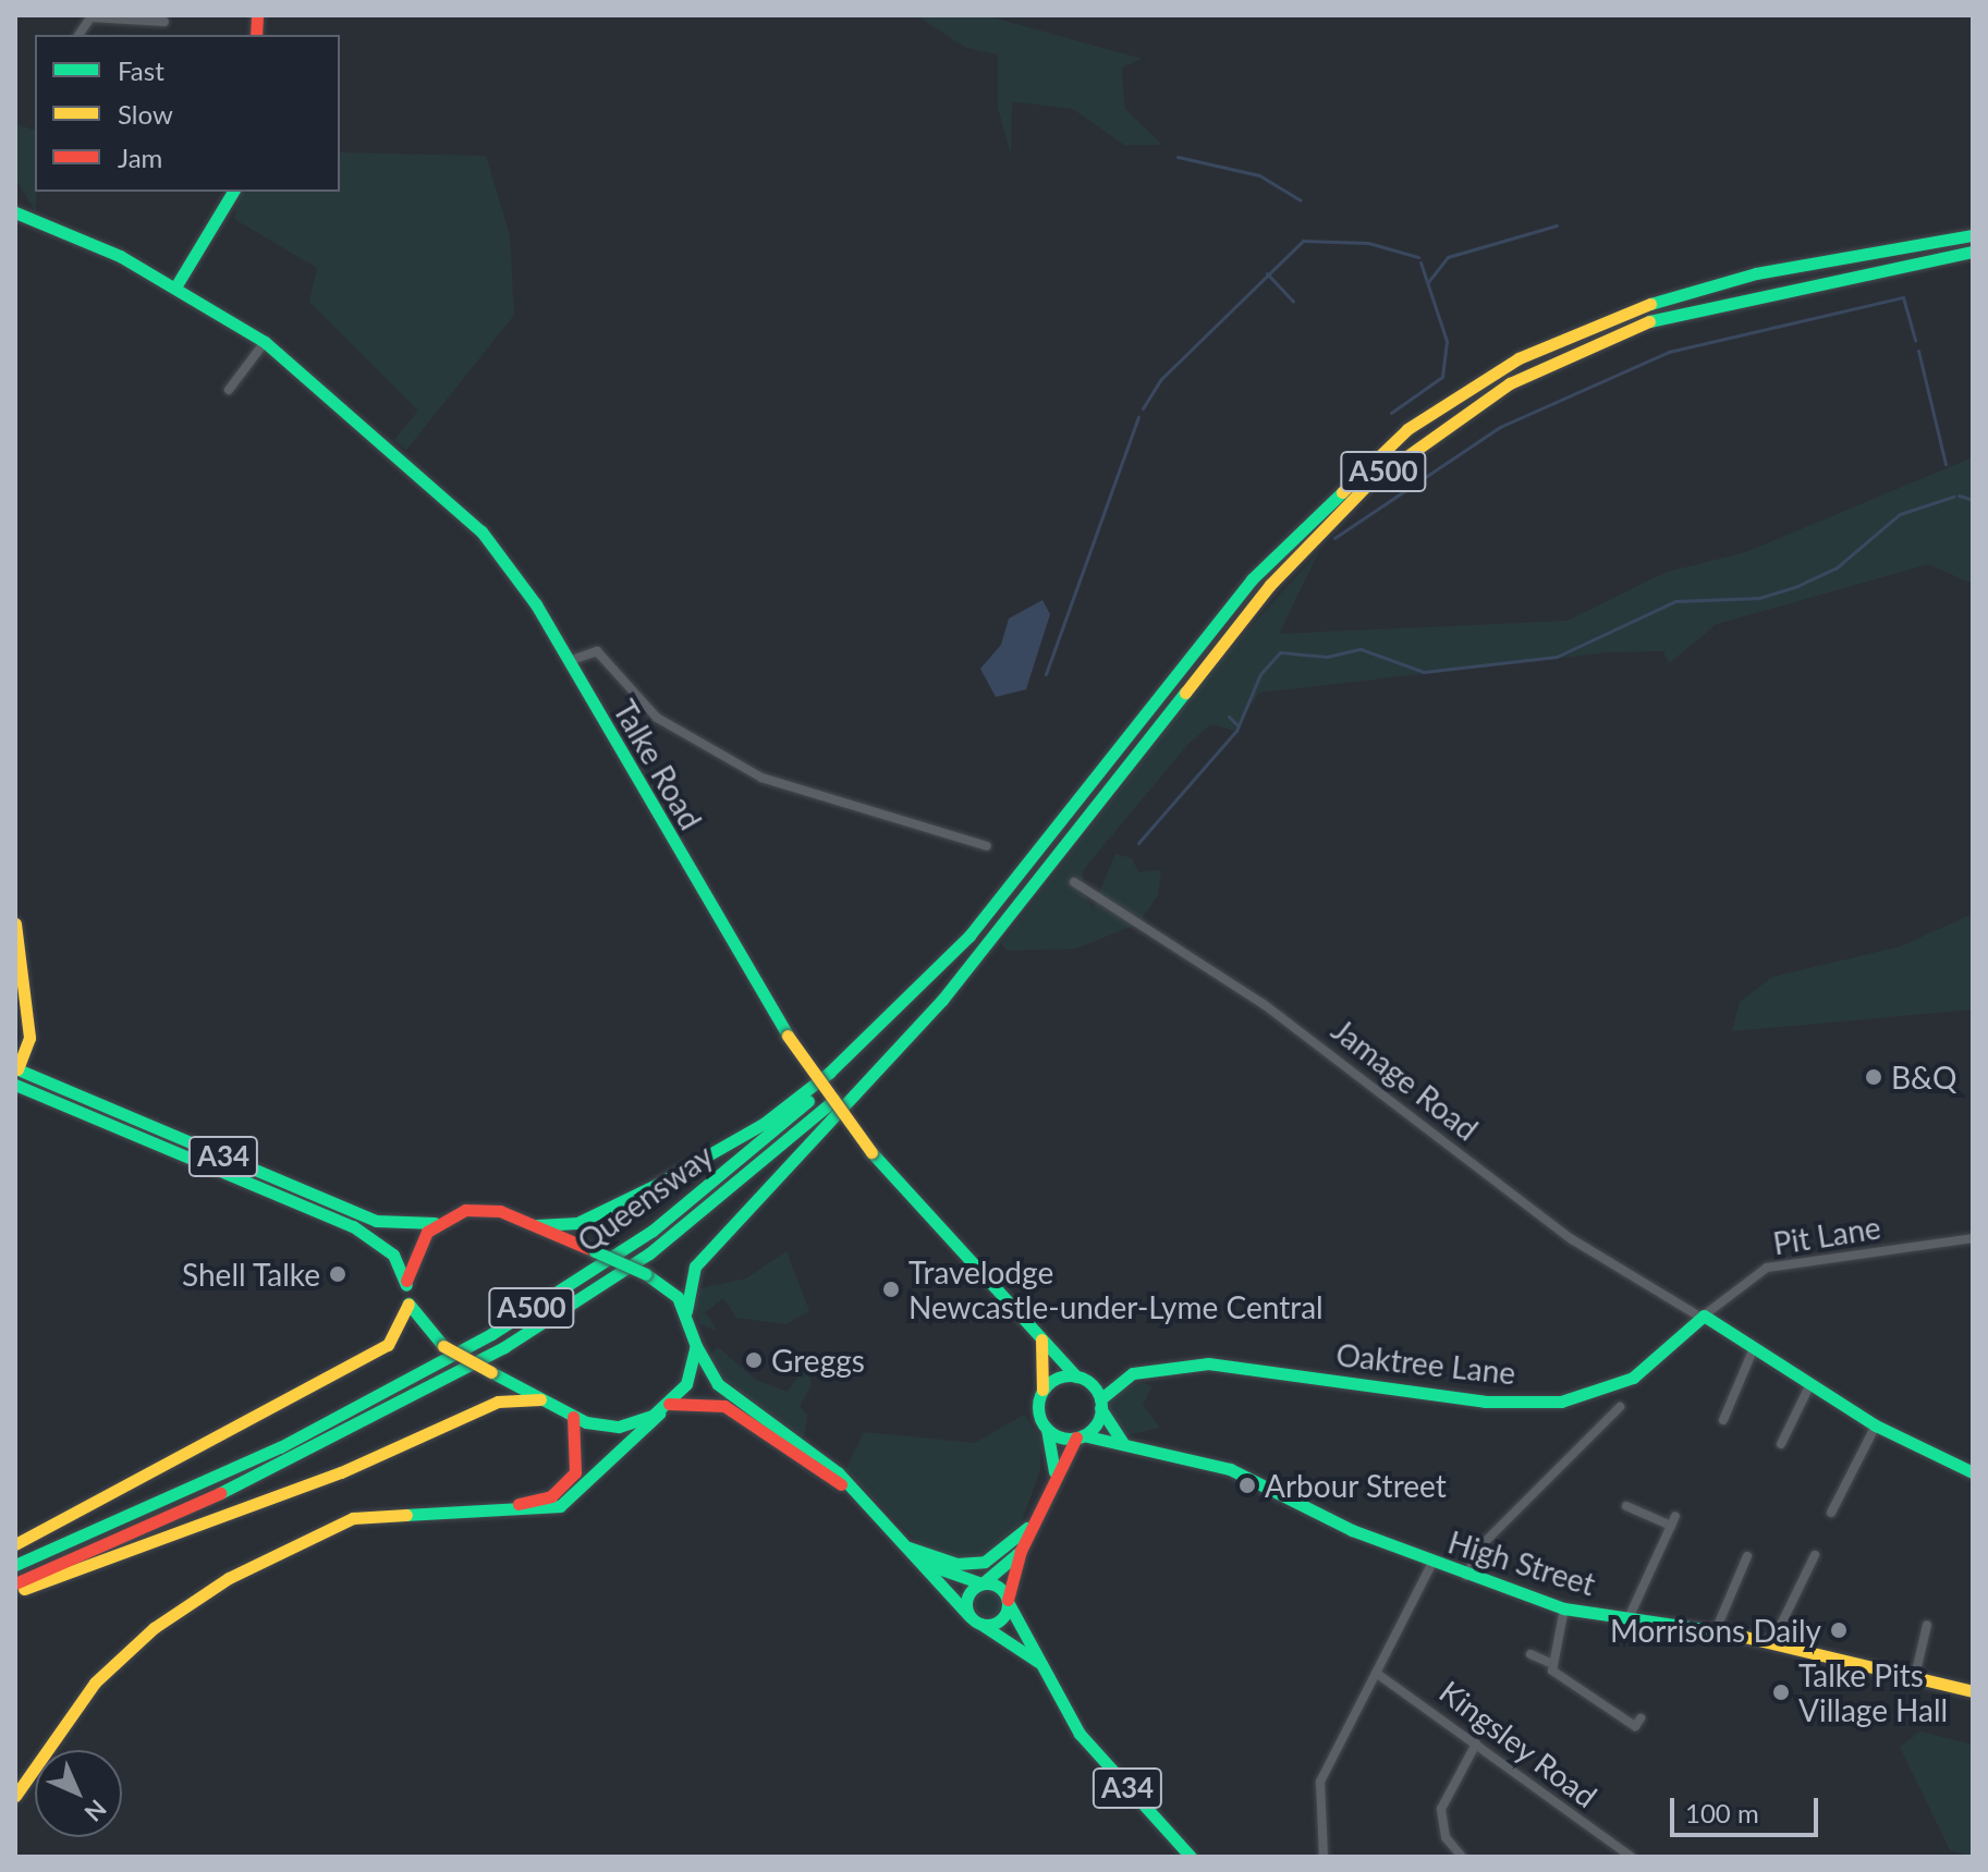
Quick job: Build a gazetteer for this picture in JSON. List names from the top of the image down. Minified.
{"streets":{"main road":["A500","Talke Road","Jamage Road","A34","Queensway","Oaktree Lane","High Street"],"street":["Pit Lane","Kingsley Road"]},"crossings":[["A500","Queensway"],["Talke Road","Oaktree Lane"],["Talke Road","High Street"],["Jamage Road","Pit Lane"],["Jamage Road","Oaktree Lane"],["Pit Lane","Oaktree Lane"],["Oaktree Lane","High Street"]],"places":["B&Q","Shell Talke","Travelodge Newcastle-under-Lyme Central","Greggs","Arbour Street","Morrisons Daily","Talke Pits Village Hall"],"legend":["Fast","Slow","Jam"],"scale_bar":"100 m","north":"bottom right"}
